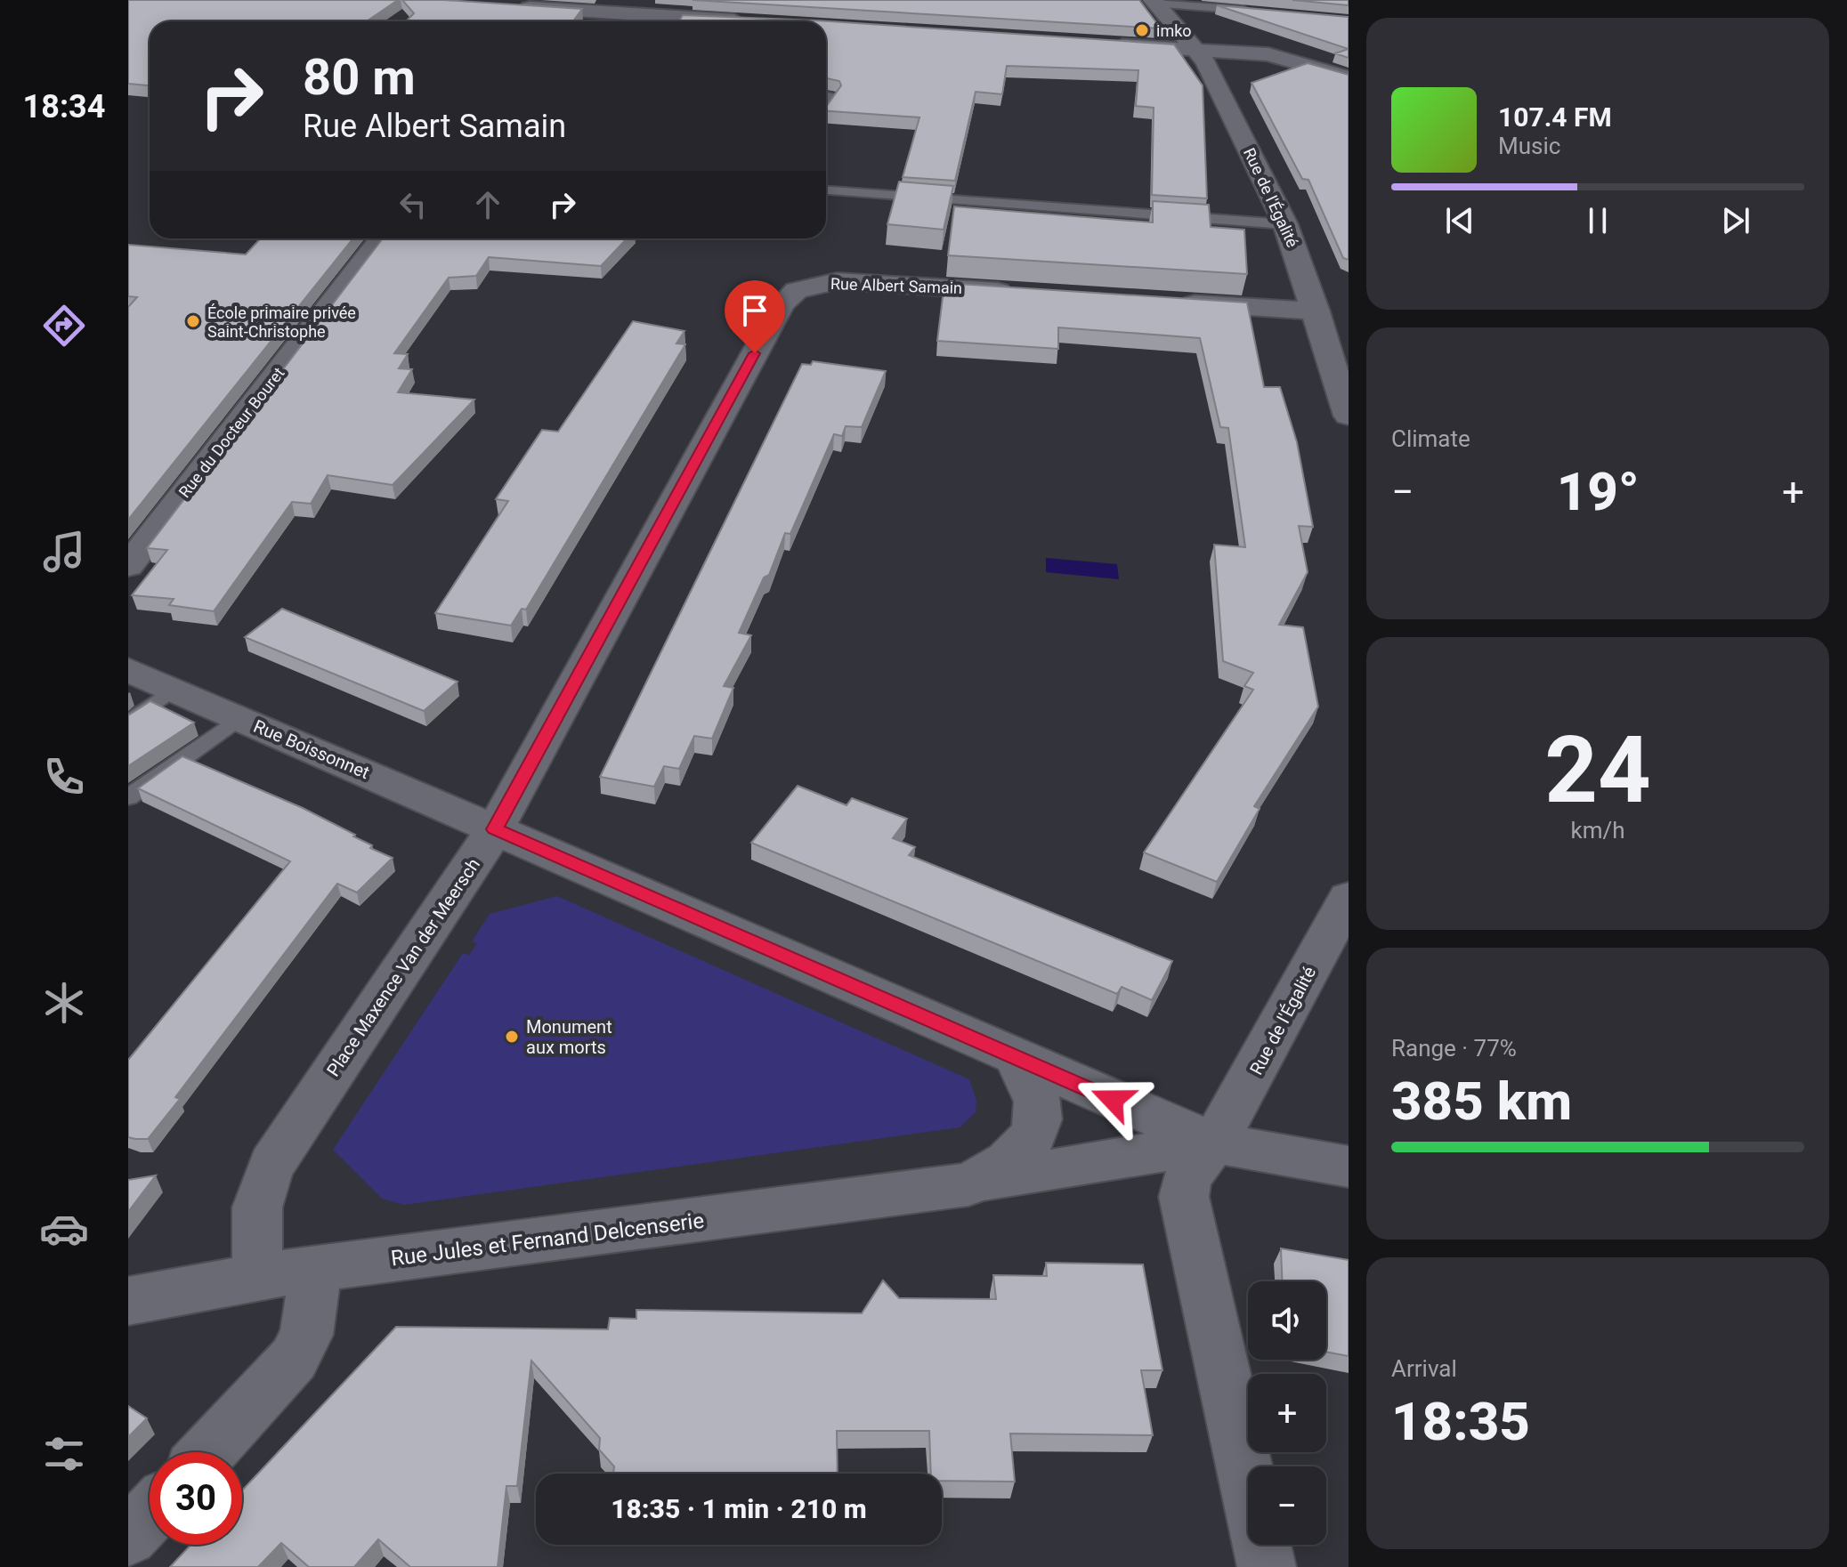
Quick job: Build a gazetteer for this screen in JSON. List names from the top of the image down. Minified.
{"streets":{"street":["Rue de l'Égalité","Rue Albert Samain","Rue du Docteur Bouret","Rue Boissonnet","Place Maxence Van der Meersch","Rue Jules et Fernand Delcenserie"]},"crossings":[["Rue de l'Égalité","Rue Jules et Fernand Delcenserie"],["Rue Albert Samain","Rue Boissonnet"],["Rue Albert Samain","Place Maxence Van der Meersch"],["Rue Boissonnet","Place Maxence Van der Meersch"],["Place Maxence Van der Meersch","Rue Jules et Fernand Delcenserie"]],"places":["imko","École primaire privée Saint-Christophe","Monument aux morts"],"page":{"tabs":"18:34","turn":["80 m","Rue Albert Samain"],"song":["107.4 FM","Music"],"tile":["Climate",["24","km/h"],["Range · 77%","385 km"],["Arrival","18:35"]],"heat":["−","19°","+"],"map_buttons":["+","−"],"limit":"30","trip":"18:35 · 1 min · 210 m"}}
